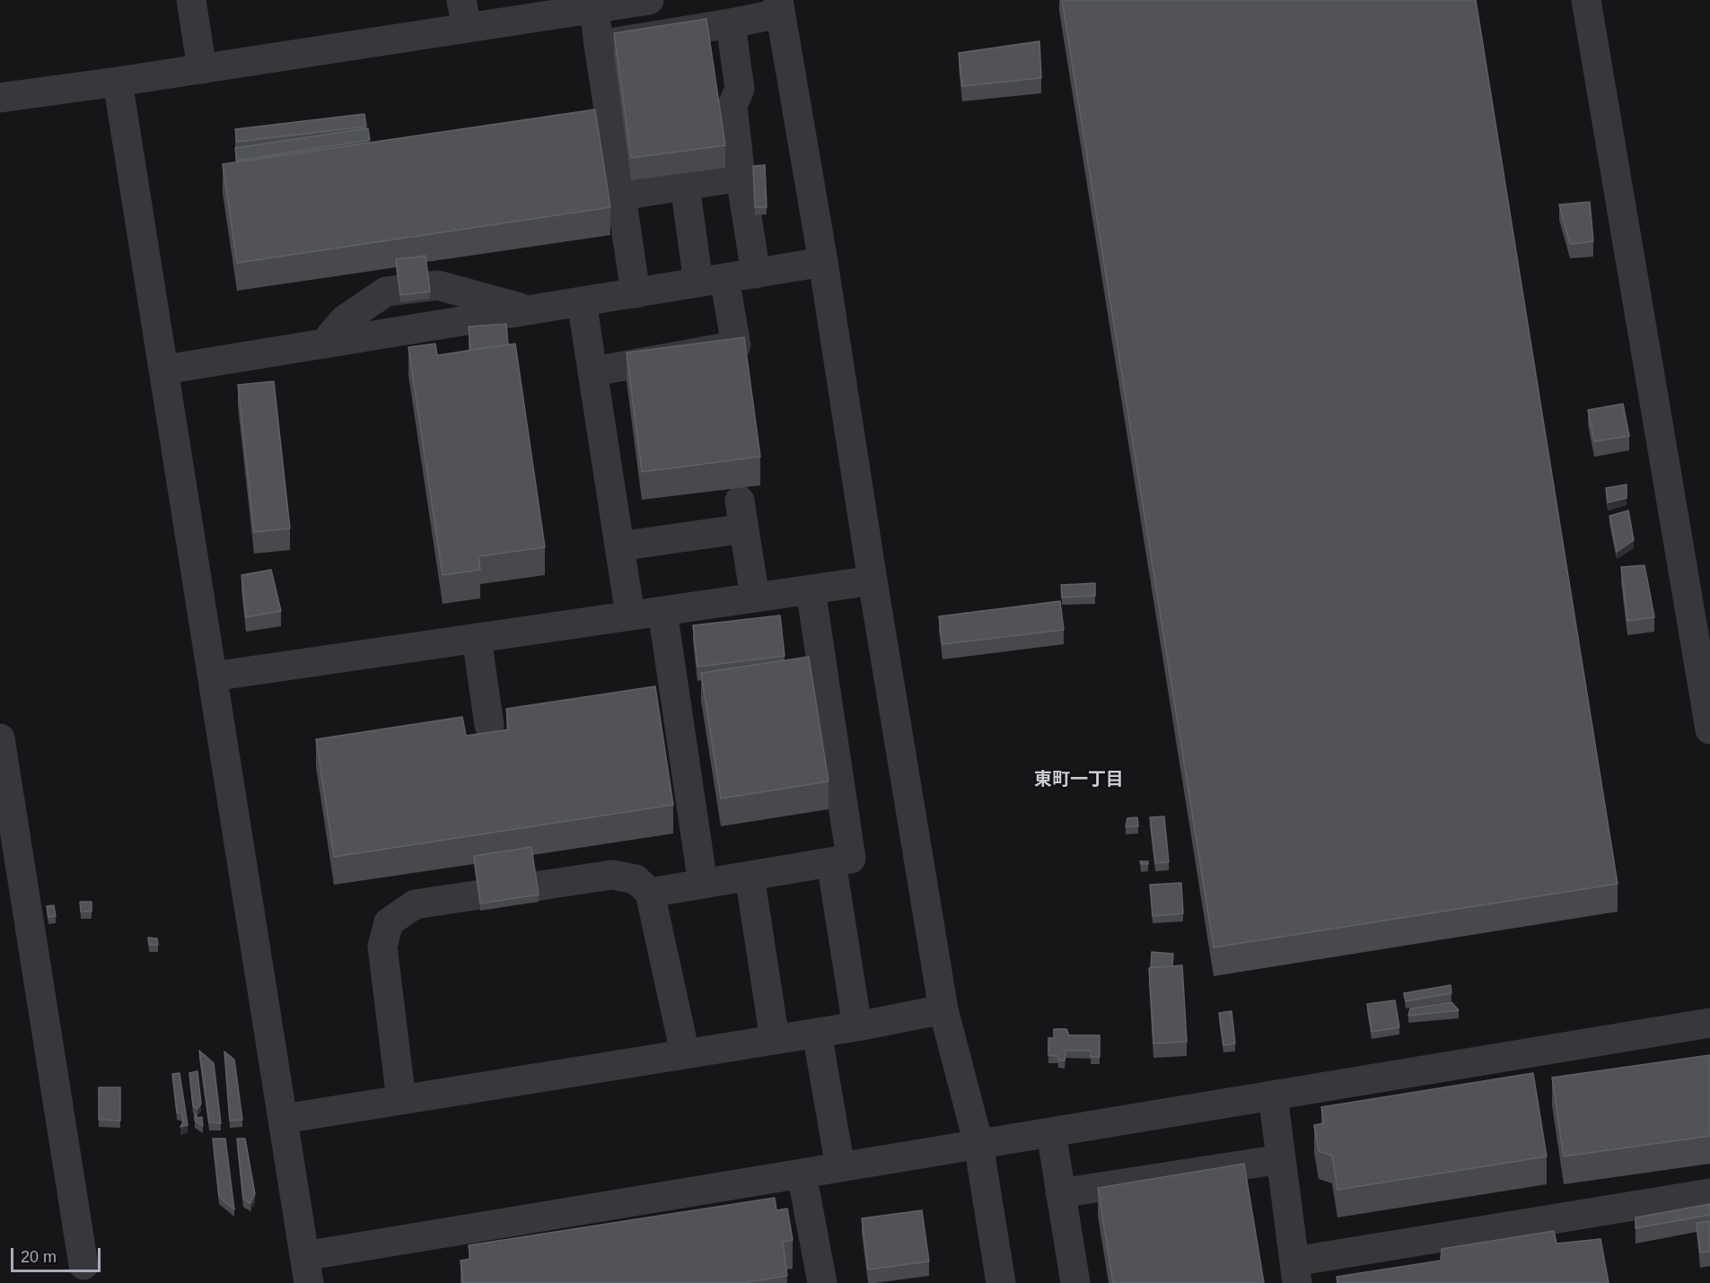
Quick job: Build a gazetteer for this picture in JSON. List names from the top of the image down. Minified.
{"districts":["東町一丁目"],"scale_bar":"20 m"}
